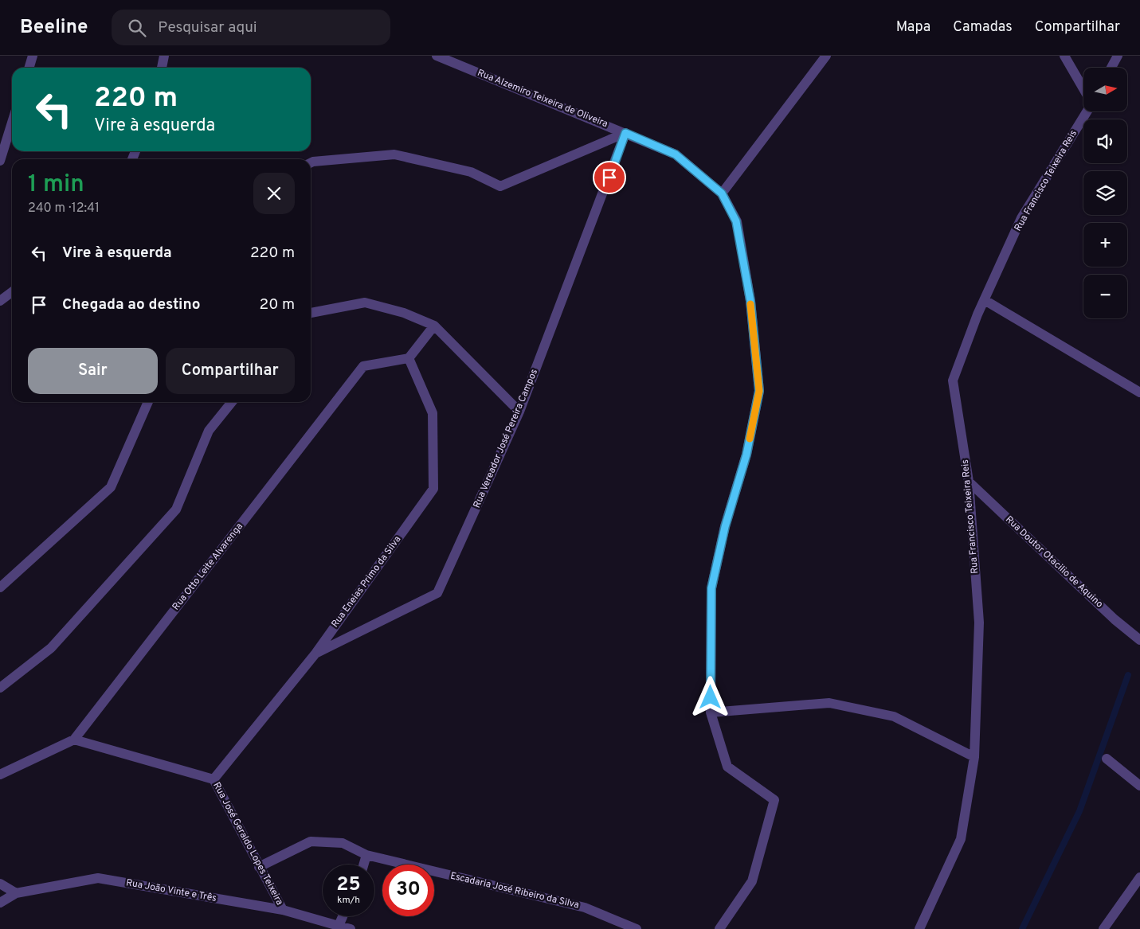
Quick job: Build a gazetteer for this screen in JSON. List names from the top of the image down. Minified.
{"streets":{"street":["Rua Alzemiro Teixeira de Oliveira","Rua Francisco Teixeira Reis","Rua Vereador José Pereira Campos","Rua Doutor Otacilio de Aquino","Rua Otto Leite Alvarenga","Rua Eneias Primo da Silva","Rua José Geraldo Lopes Teixeira","Rua João Vinte e Três","Escadaria José Ribeiro da Silva"]},"crossings":[["Rua Alzemiro Teixeira de Oliveira","Rua Vereador José Pereira Campos"],["Rua Francisco Teixeira Reis","Rua Doutor Otacilio de Aquino"],["Rua Vereador José Pereira Campos","Rua Eneias Primo da Silva"],["Rua Otto Leite Alvarenga","Rua Eneias Primo da Silva"],["Rua Otto Leite Alvarenga","Rua José Geraldo Lopes Teixeira"],["Rua Eneias Primo da Silva","Rua José Geraldo Lopes Teixeira"],["Rua José Geraldo Lopes Teixeira","Rua João Vinte e Três"],["Rua José Geraldo Lopes Teixeira","Escadaria José Ribeiro da Silva"]],"north":"right","page":{"header":"Beeline","search":"Pesquisar aqui","nav":["Mapa","Camadas","Compartilhar"],"map_buttons":["+","−"],"turn":["220 m","Vire à esquerda"],"heading":["1 min","240 m · 12:41"],"list":[{"name":"Vire à esquerda","value":"220 m"},{"name":"Chegada ao destino","value":"20 m"}],"buttons":["Sair","Compartilhar"],"speed":"25 km/h","limit":"30"}}
